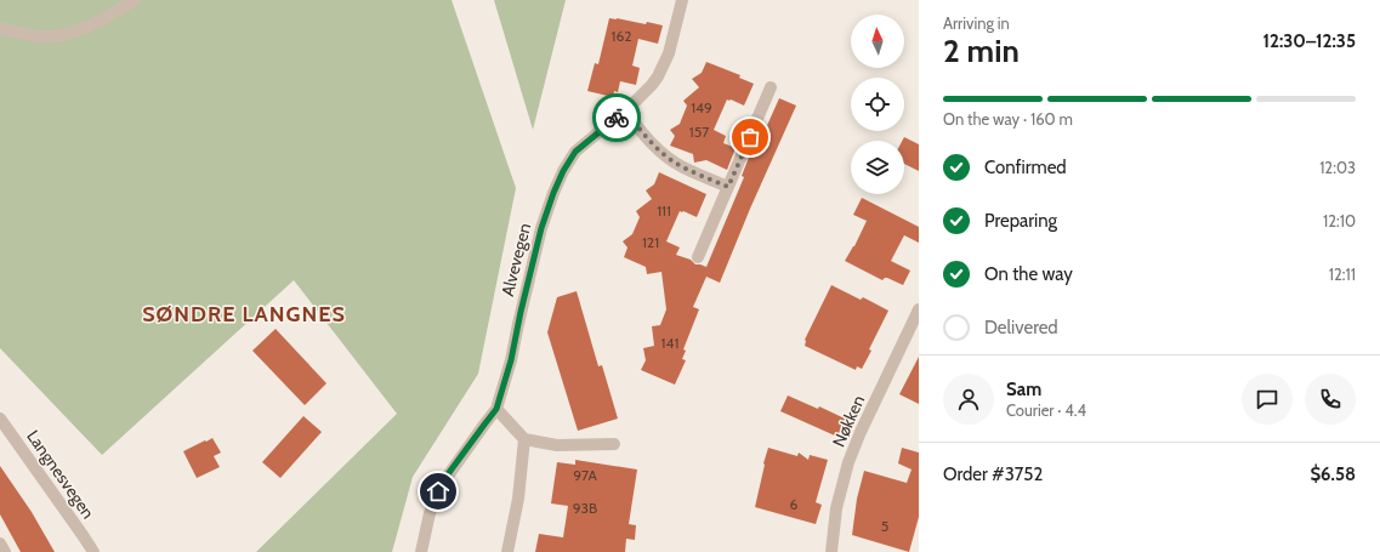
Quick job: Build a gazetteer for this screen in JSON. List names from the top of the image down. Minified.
{"streets":{"street":["Alvevegen","Nøkken","Langnesvegen"]},"districts":["SØNDRE LANGNES"],"house_numbers":["162","149","157","111","121","141","97A","6","93B","5"],"north":"top","page":{"heading":["2 min","Arriving in","12:30–12:35"],"panel":["Sam","Courier · 4.4","Order #3752","$6.58"],"bar":"On the way · 160 m","list":[["Confirmed","12:03"],["Preparing","12:10"],["On the way","12:11"],"Delivered"]}}
